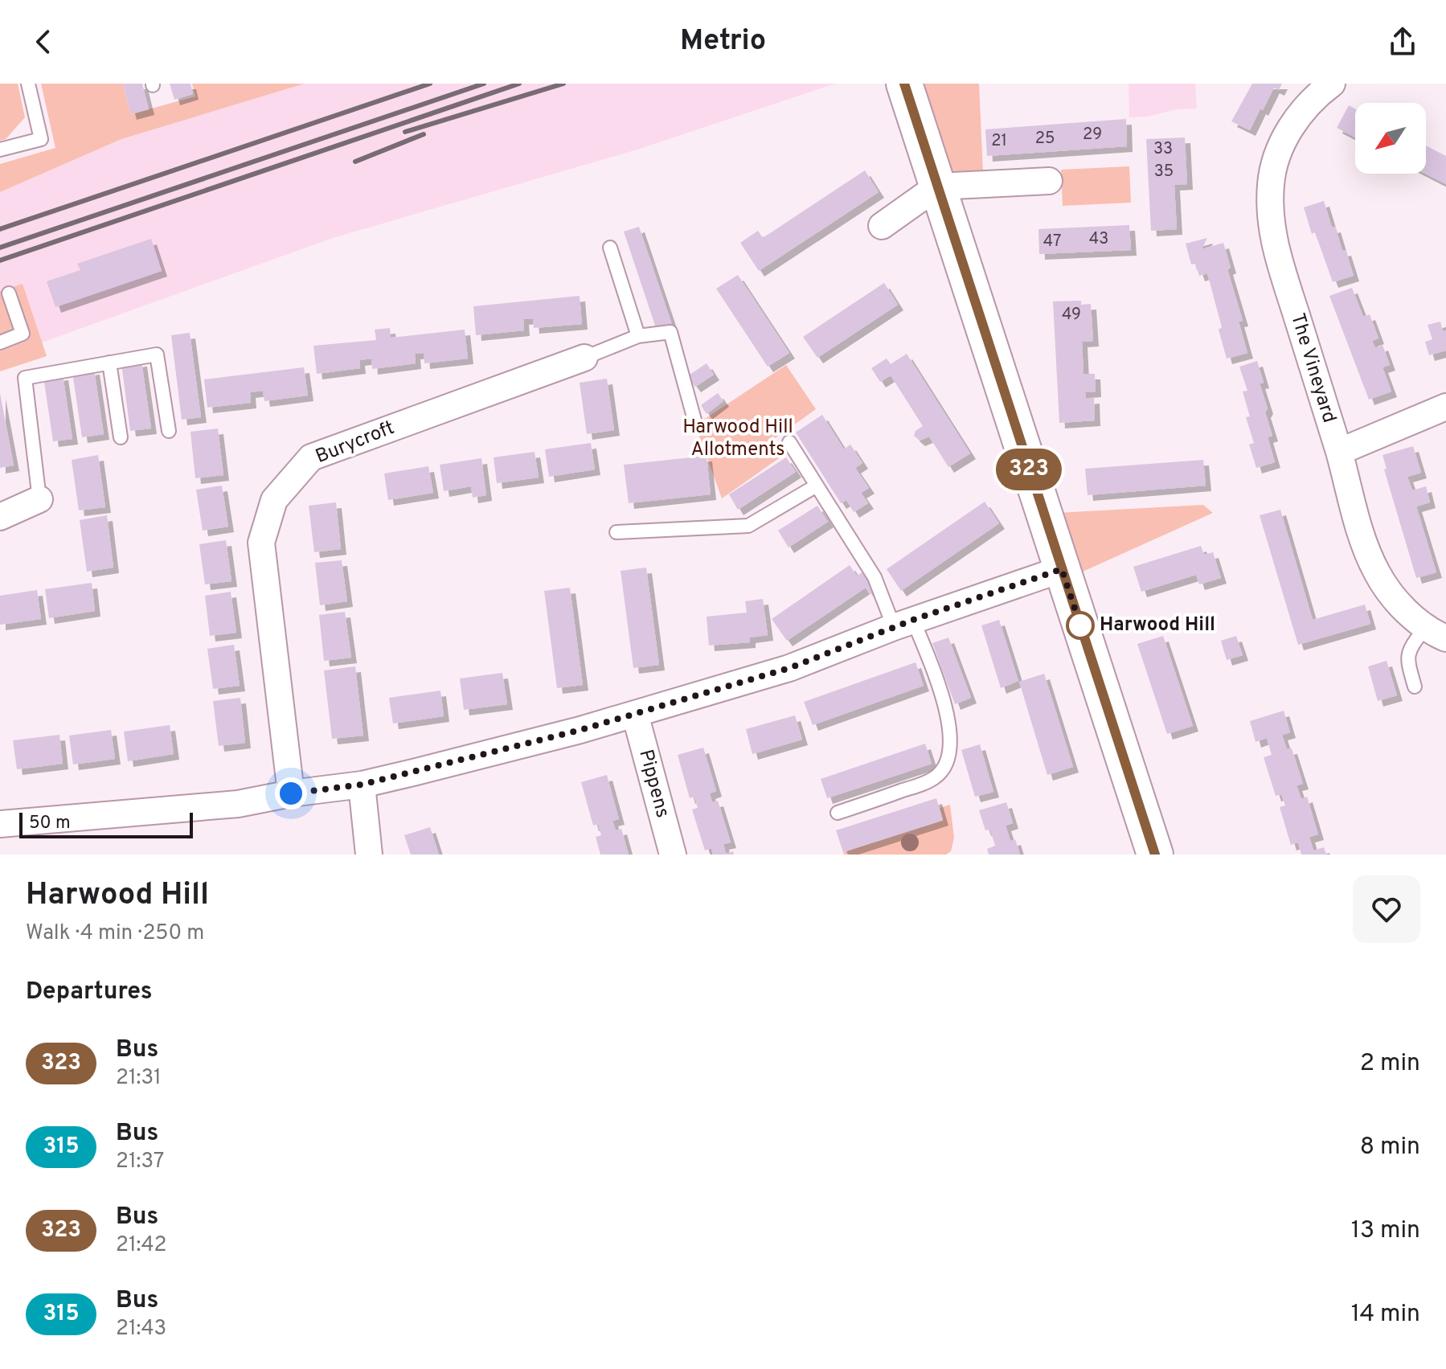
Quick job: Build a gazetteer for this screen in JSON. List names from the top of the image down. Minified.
{"streets":{"street":["The Vineyard","Burycroft","Pippens"]},"parks":["Harwood Hill Allotments"],"places":["Harwood Hill"],"lines":["bus line 323"],"house_numbers":["29","25","21","33","35","43","47","49"],"scale_bar":"50 m","north":"bottom left","page":{"header":"Metrio","on_map":"323","scale":"50 m","heading":[["Harwood Hill","Walk · 4 min · 250 m"],"Departures"],"list":[{"mark":"323","name":"Bus","note":"21:31","value":"2 min"},{"mark":"315","name":"Bus","note":"21:37","value":"8 min"},{"mark":"323","name":"Bus","note":"21:42","value":"13 min"},{"mark":"315","name":"Bus","note":"21:43","value":"14 min"}]}}
